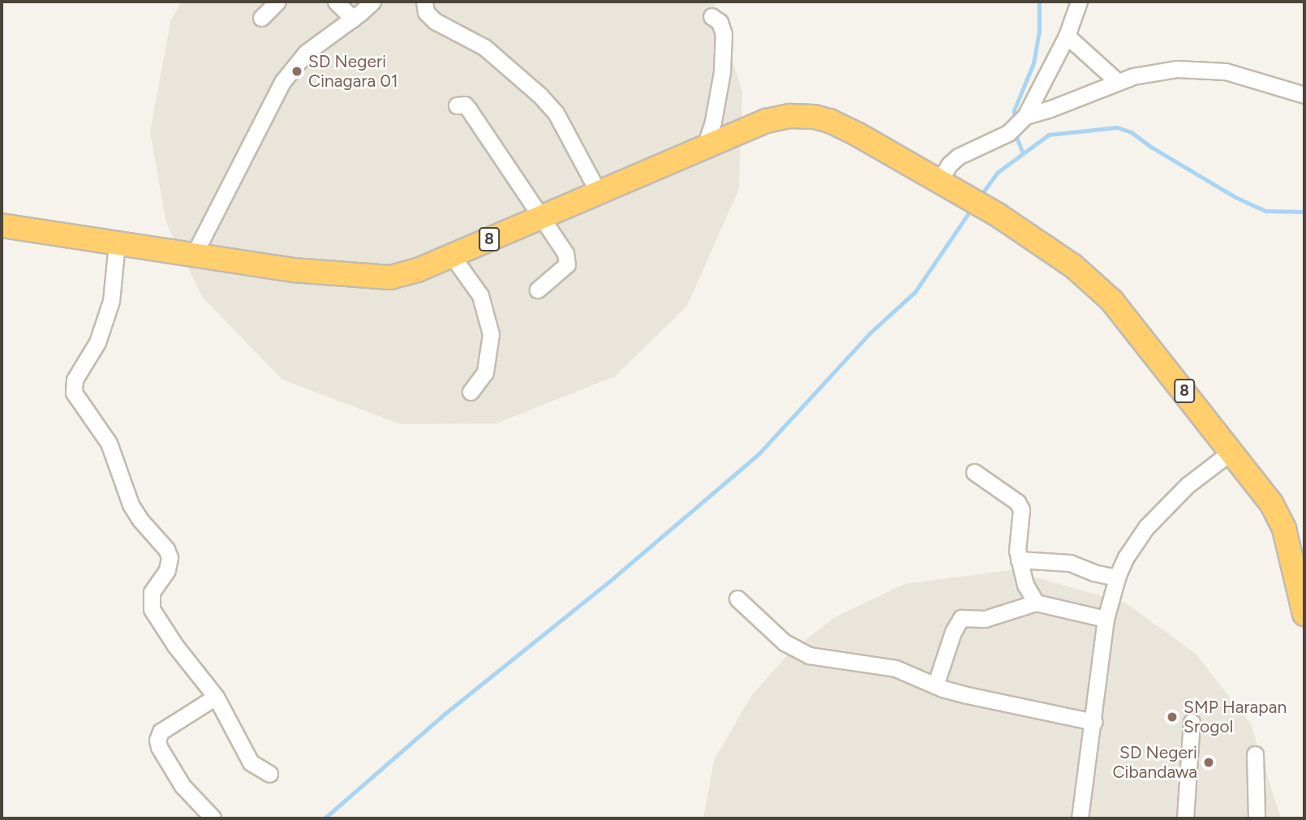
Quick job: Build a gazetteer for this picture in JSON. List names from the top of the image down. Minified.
{"streets":{"highway":["8"]},"places":["SD Negeri Cinagara 01","SMP Harapan Srogol","SD Negeri Cibandawa"]}
